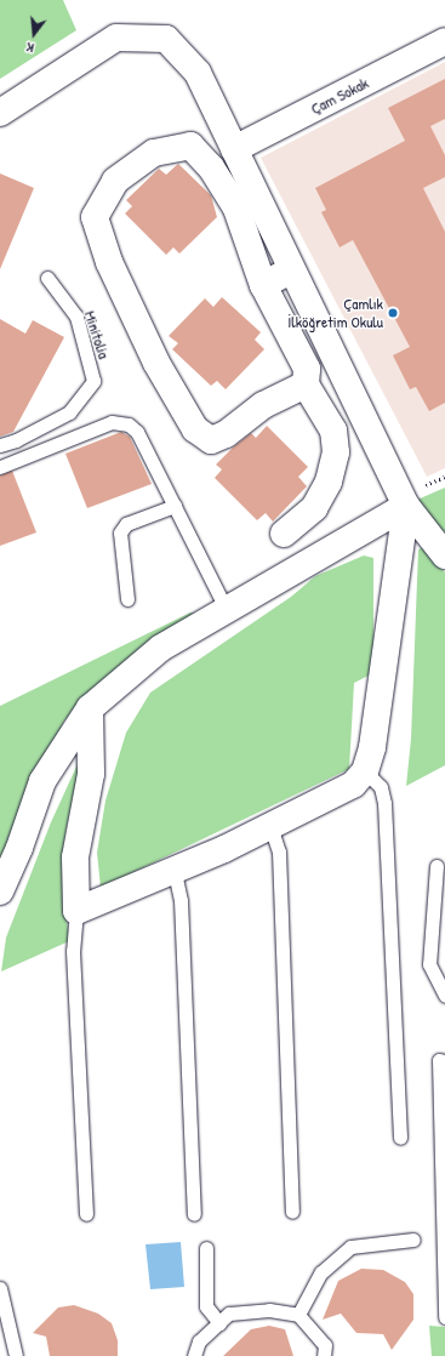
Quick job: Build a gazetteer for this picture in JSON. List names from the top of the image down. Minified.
{"streets":{"street":["Çam Sokak"],"lane":["Minitolia"]},"places":["Çamlık İlköğretim Okulu"],"north":"bottom"}
